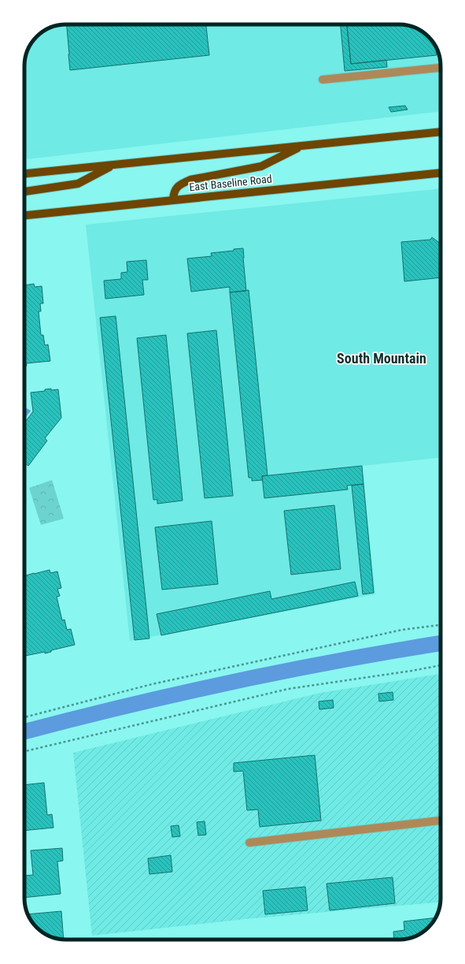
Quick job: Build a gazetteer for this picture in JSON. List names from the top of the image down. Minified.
{"streets":{"main road":["East Baseline Road"]},"districts":["South Mountain"]}
